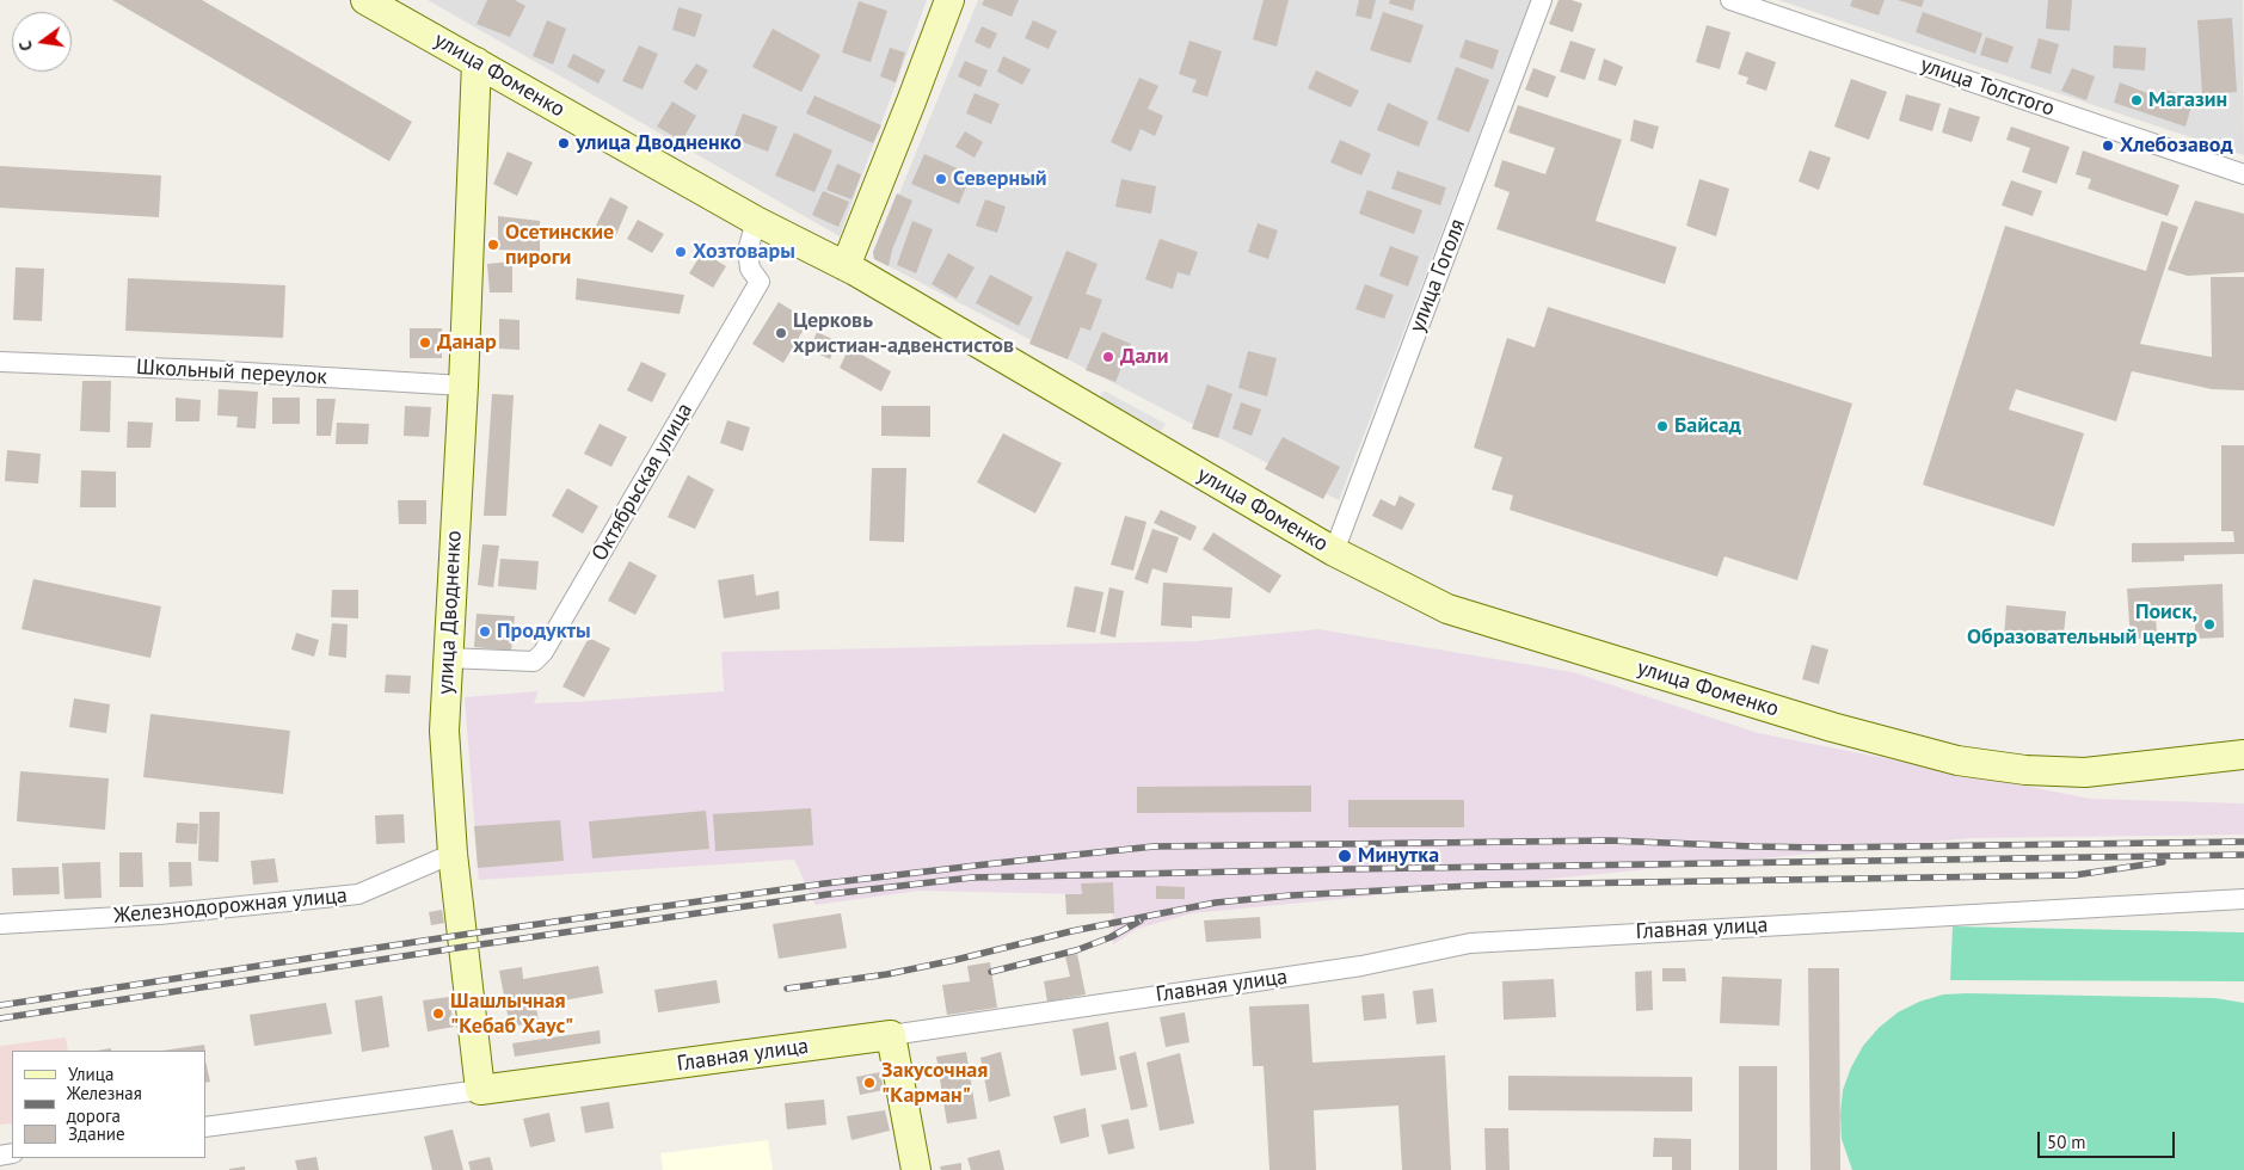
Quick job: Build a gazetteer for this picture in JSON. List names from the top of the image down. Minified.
{"streets":{"street":["улица Фоменко","улица Толстого","улица Гоголя","Школьный переулок","Октябрьская улица","улица Дводненко","Железнодорожная улица","Главная улица"]},"crossings":[["улица Фоменко","улица Гоголя"],["улица Фоменко","Октябрьская улица"],["улица Фоменко","улица Дводненко"],["Школьный переулок","улица Дводненко"],["Октябрьская улица","улица Дводненко"],["улица Дводненко","Железнодорожная улица"],["улица Дводненко","Главная улица"]],"places":["Магазин","улица Дводненко","Хлебозавод","Северный","Осетинские пироги","Хозтовары","Церковь христиан-адвенстистов","Данар","Дали","Байсад","Поиск, Образовательный центр","Продукты","Минутка","Шашлычная \"Кебаб Хаус\"","Закусочная \"Карман\""],"legend":["Улица","Железная дорога","Здание"],"scale_bar":"50 m","north":"left"}
